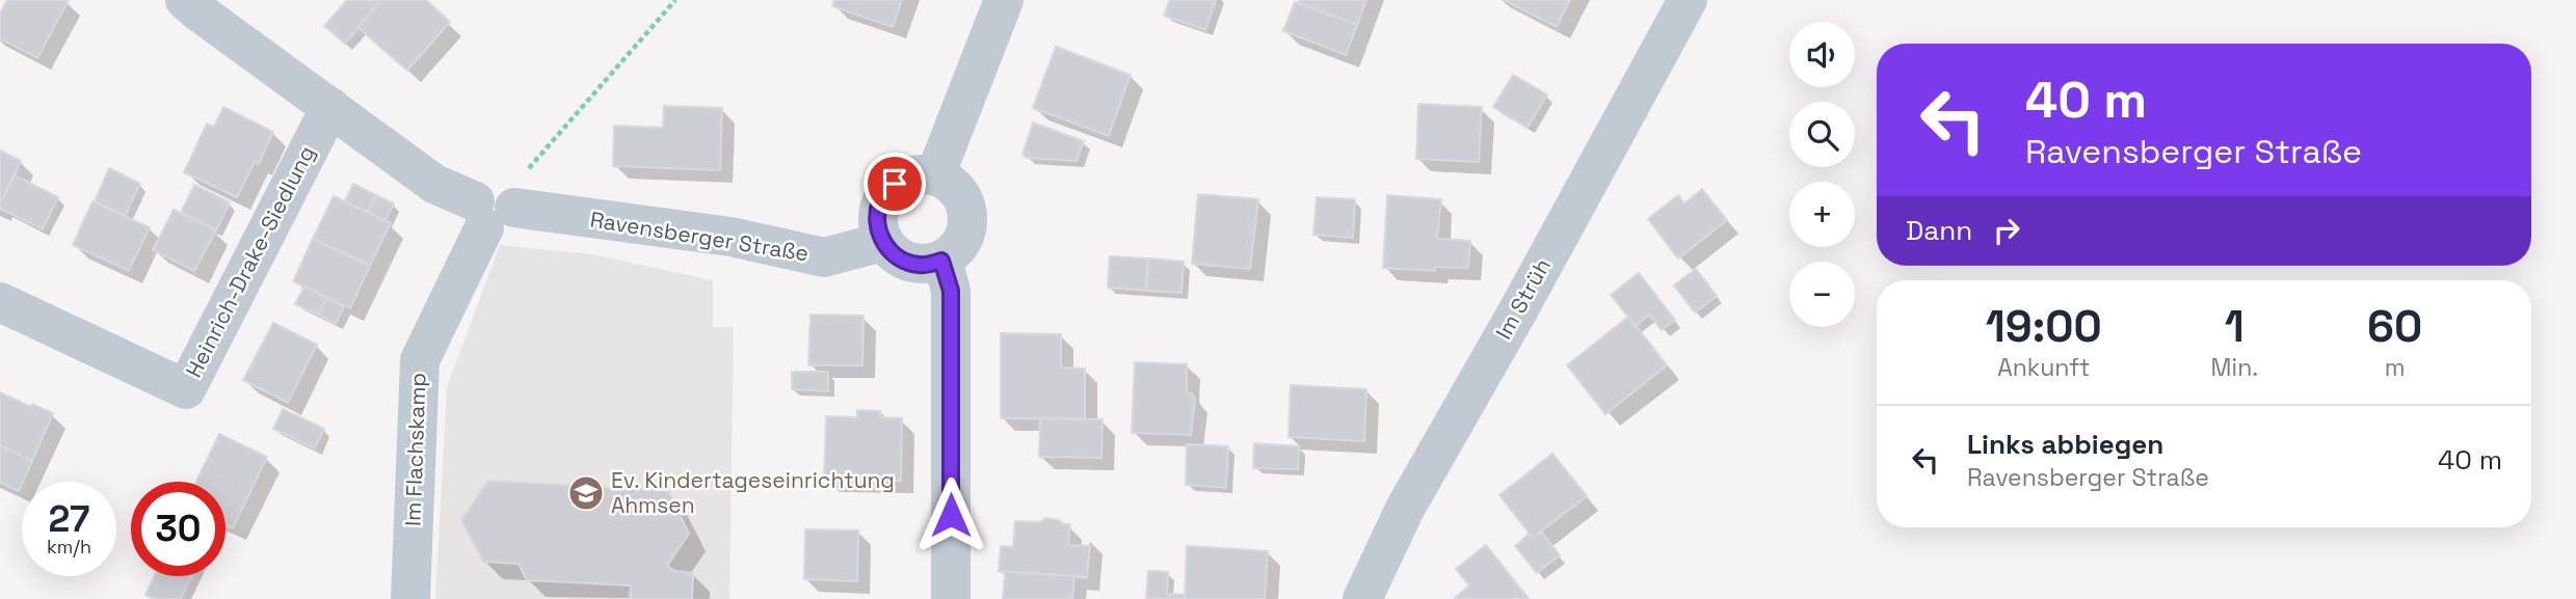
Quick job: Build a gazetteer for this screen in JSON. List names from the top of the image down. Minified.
{"streets":{"street":["Ravensberger Straße","Heinrich-Drake-Siedlung","Im Strüh","Im Flachskamp"]},"crossings":[["Ravensberger Straße","Heinrich-Drake-Siedlung"],["Ravensberger Straße","Im Flachskamp"]],"places":{"school or university":["Ev. Kindertageseinrichtung Ahmsen"]},"page":{"map_buttons":["+","−"],"turn":["40 m","Ravensberger Straße"],"then":"Dann","eta":["19:00","Ankunft","1","Min.","60","m"],"list":[{"name":"Links abbiegen","note":"Ravensberger Straße","value":"40 m"}],"speed":"27 km/h","limit":"30"}}
